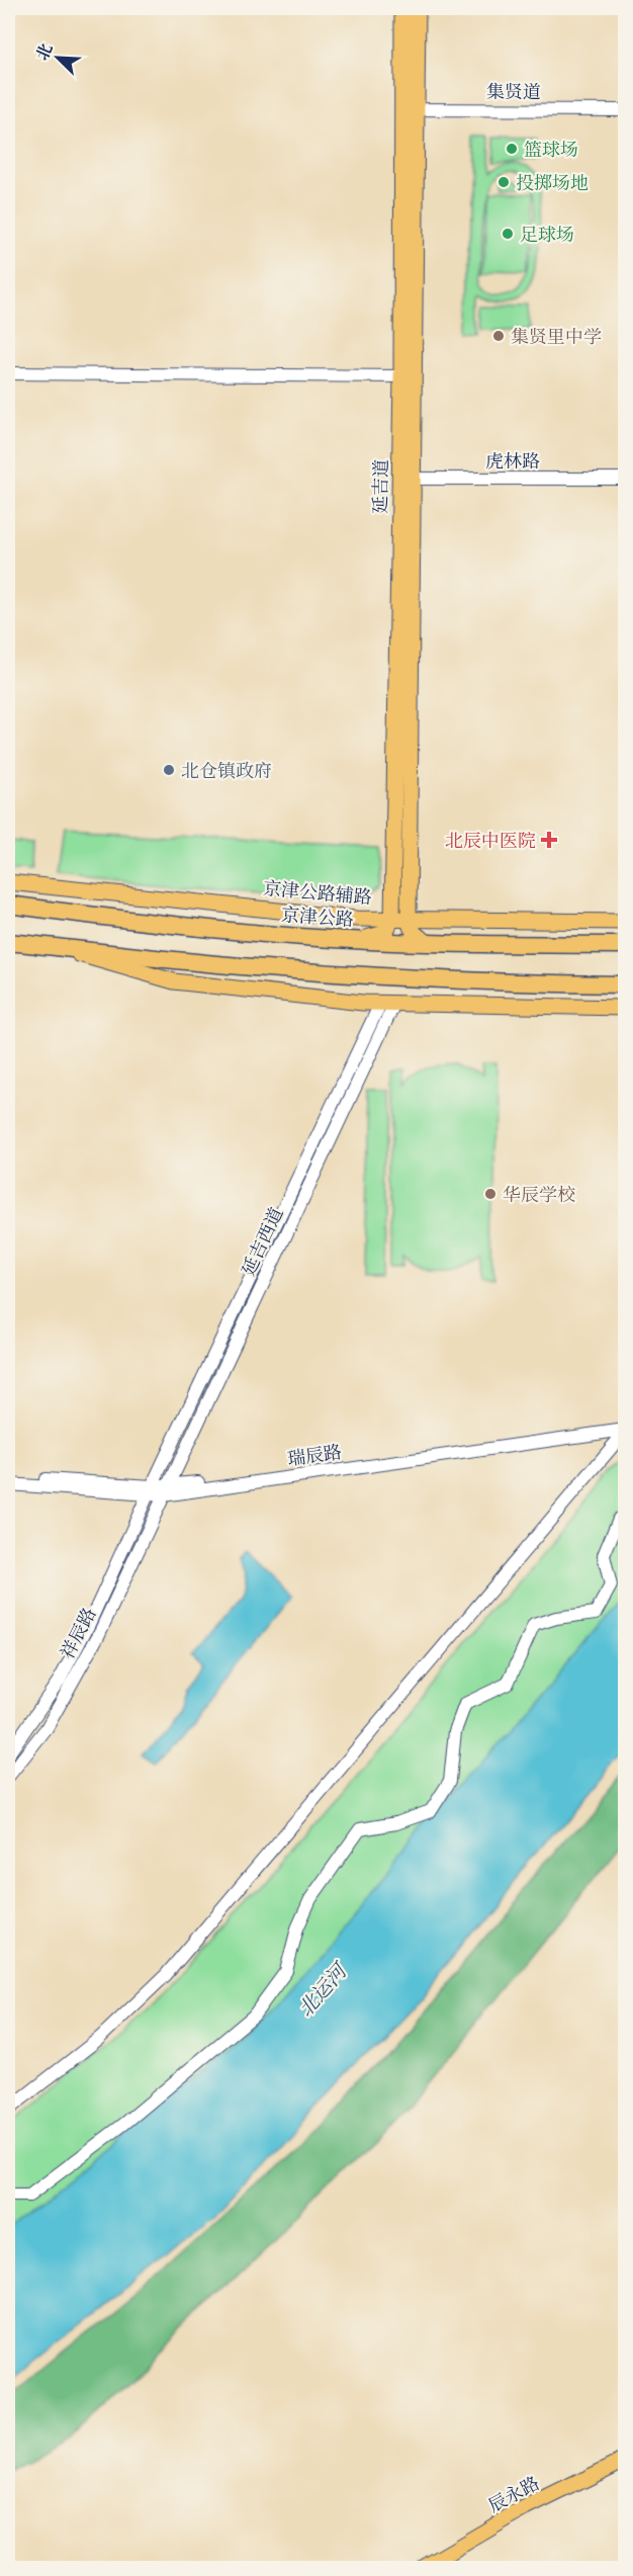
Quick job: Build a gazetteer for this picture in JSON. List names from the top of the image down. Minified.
{"streets":{"highway":["京津公路"],"main road":["延吉道","京津公路辅路","辰永路"],"street":["集贤道","虎林路","延吉西道","瑞辰路","祥辰路"]},"crossings":[["集贤道","延吉道"],["虎林路","延吉道"],["延吉道","京津公路辅路"],["延吉西道","瑞辰路"],["延吉西道","祥辰路"],["瑞辰路","祥辰路"]],"water":["北运河"],"places":{"other":["篮球场","投掷场地","足球场","集贤里中学","北仓镇政府","华辰学校"],"health":["北辰中医院"]},"north":"top left"}
